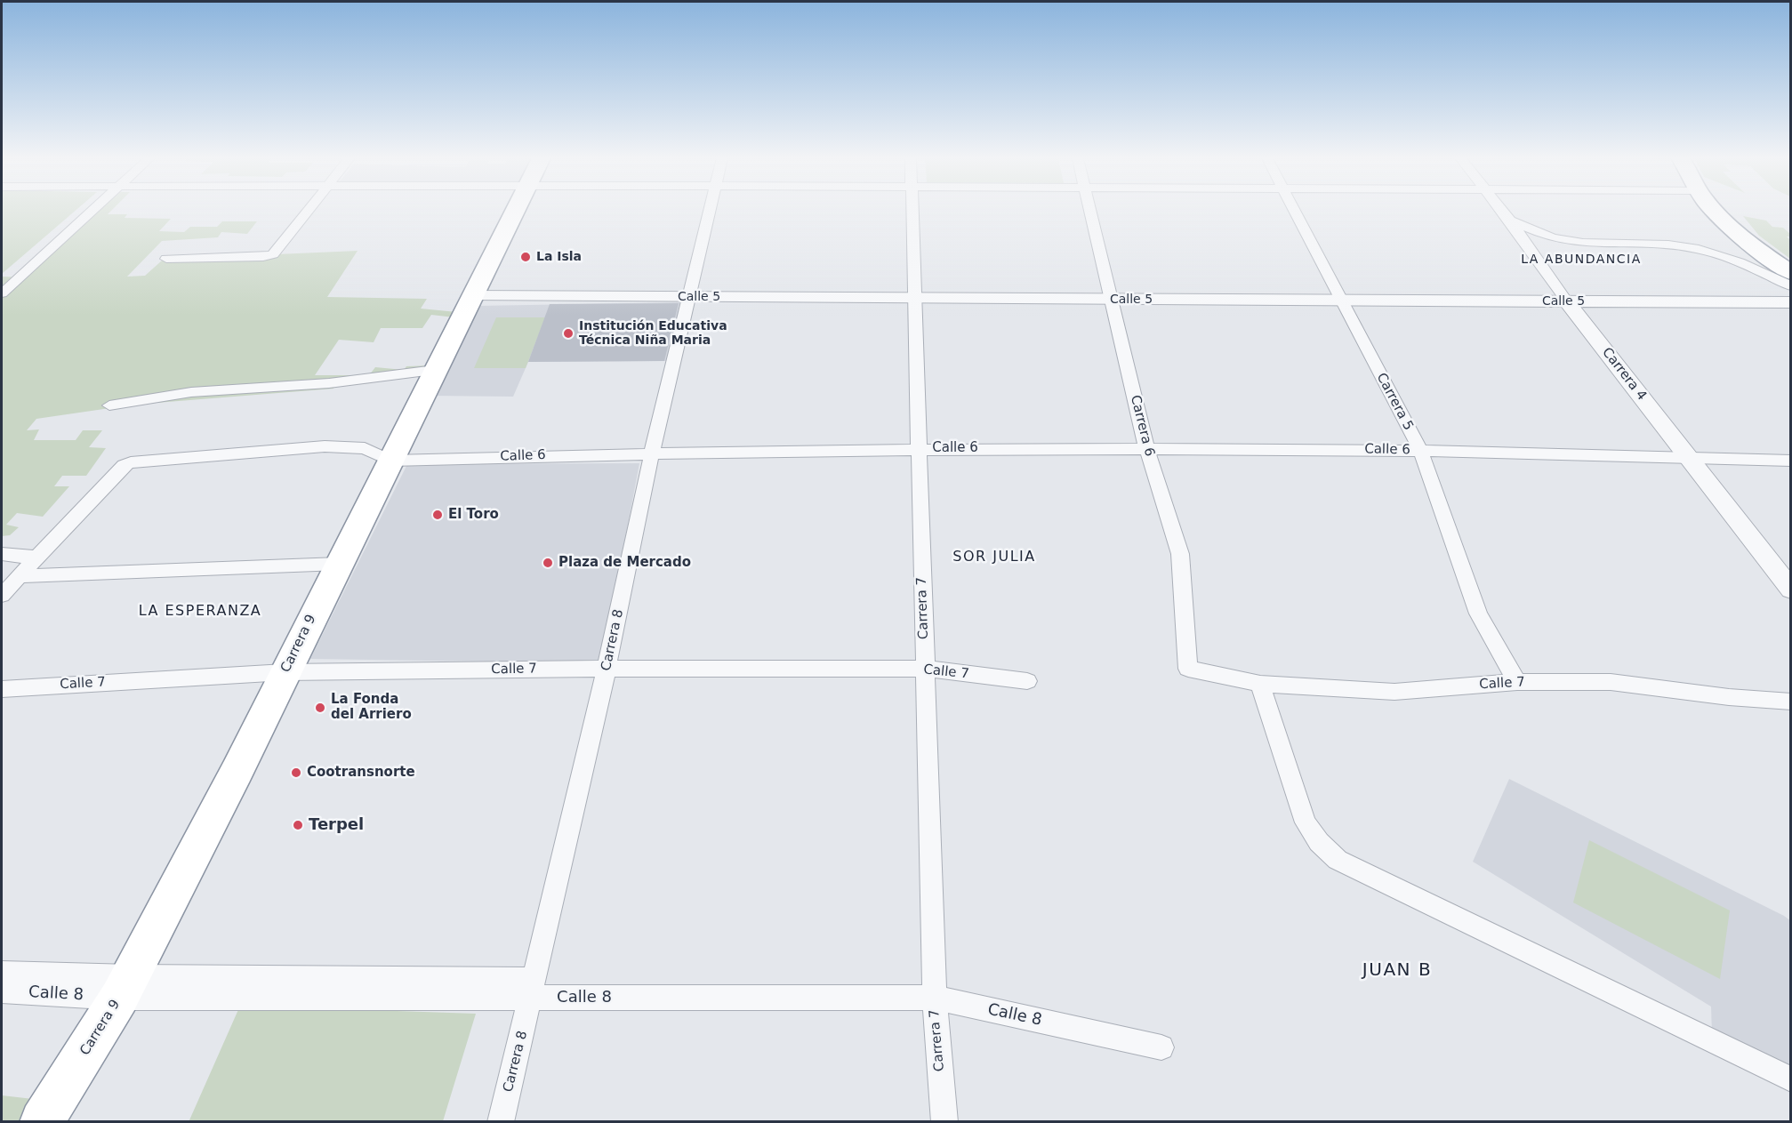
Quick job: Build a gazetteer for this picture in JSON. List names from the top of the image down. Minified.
{"streets":{"highway":["Carrera 9"],"street":["Calle 5","Carrera 4","Carrera 5","Carrera 6","Calle 6","Carrera 7","Carrera 8","Calle 7","Calle 8"]},"crossings":[["Calle 5","Carrera 4"],["Calle 5","Carrera 5"],["Calle 5","Carrera 6"],["Calle 5","Carrera 7"],["Calle 5","Carrera 8"],["Calle 5","Carrera 9"],["Carrera 4","Calle 6"],["Carrera 5","Calle 6"],["Carrera 5","Calle 7"],["Carrera 6","Calle 6"],["Carrera 6","Calle 7"],["Calle 6","Carrera 7"],["Calle 6","Carrera 8"],["Calle 6","Carrera 9"],["Carrera 7","Calle 7"],["Carrera 7","Calle 8"],["Carrera 8","Calle 7"],["Carrera 8","Calle 8"],["Carrera 9","Calle 7"],["Carrera 9","Calle 8"]],"districts":["LA ABUNDANCIA","SOR JULIA","LA ESPERANZA","JUAN B"],"places":["La Isla","Institución Educativa Técnica Niña Maria","El Toro","Plaza de Mercado","La Fonda del Arriero","Cootransnorte","Terpel"]}
